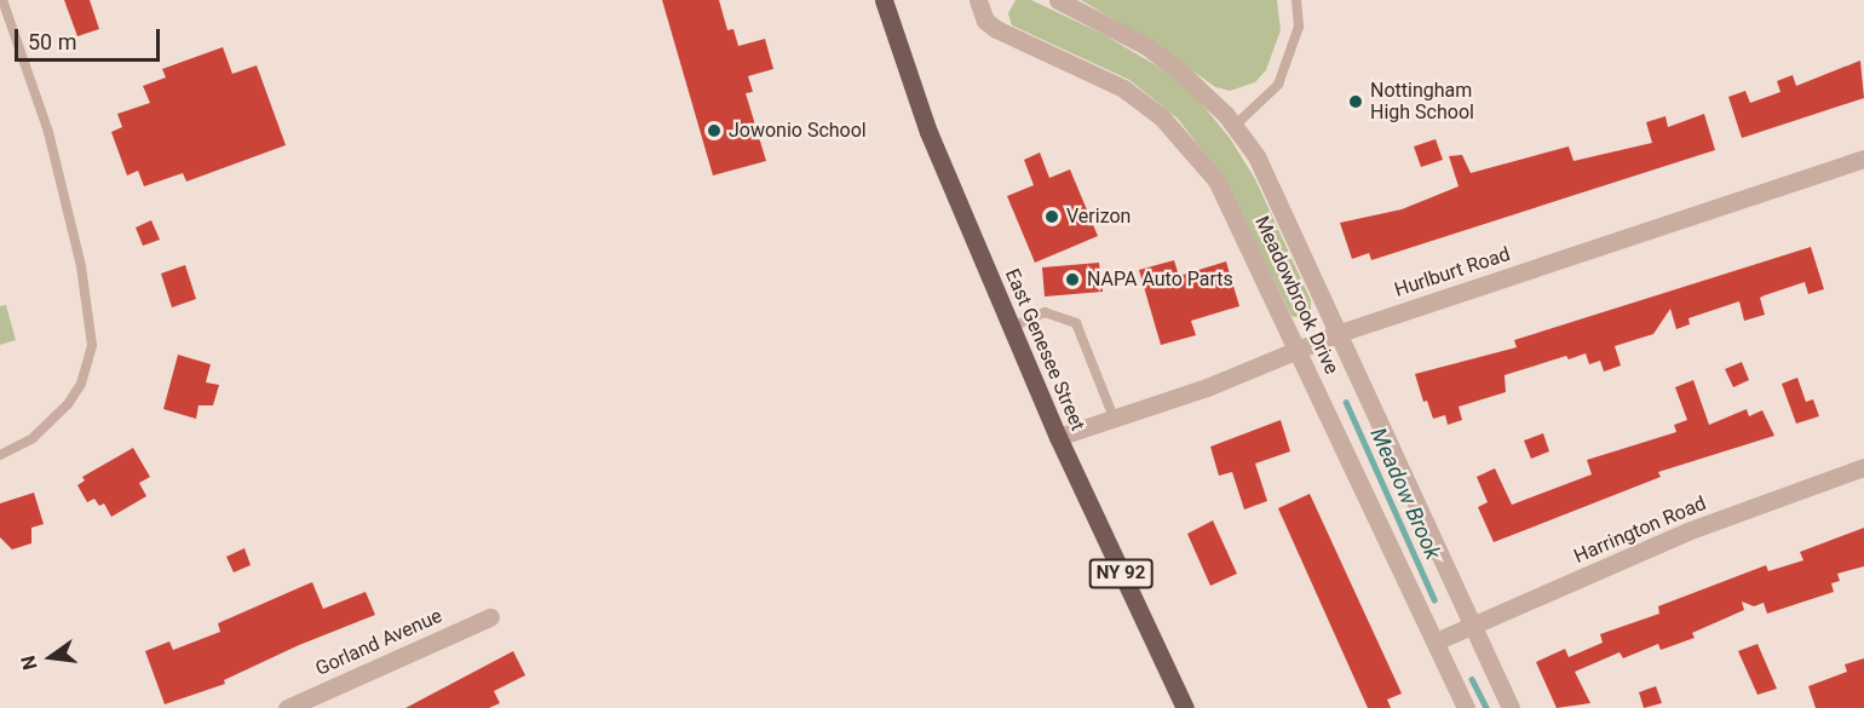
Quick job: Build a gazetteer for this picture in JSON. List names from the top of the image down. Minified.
{"streets":{"main road":["East Genesee Street","NY 92"],"street":["Hurlburt Road","Meadowbrook Drive","Harrington Road","Gorland Avenue"]},"crossings":[["Hurlburt Road","Meadowbrook Drive"],["Hurlburt Road","East Genesee Street"],["Meadowbrook Drive","Harrington Road"]],"water":["Meadow Brook"],"places":["Nottingham High School","Jowonio School","Verizon","NAPA Auto Parts"],"scale_bar":"50 m","north":"left"}
